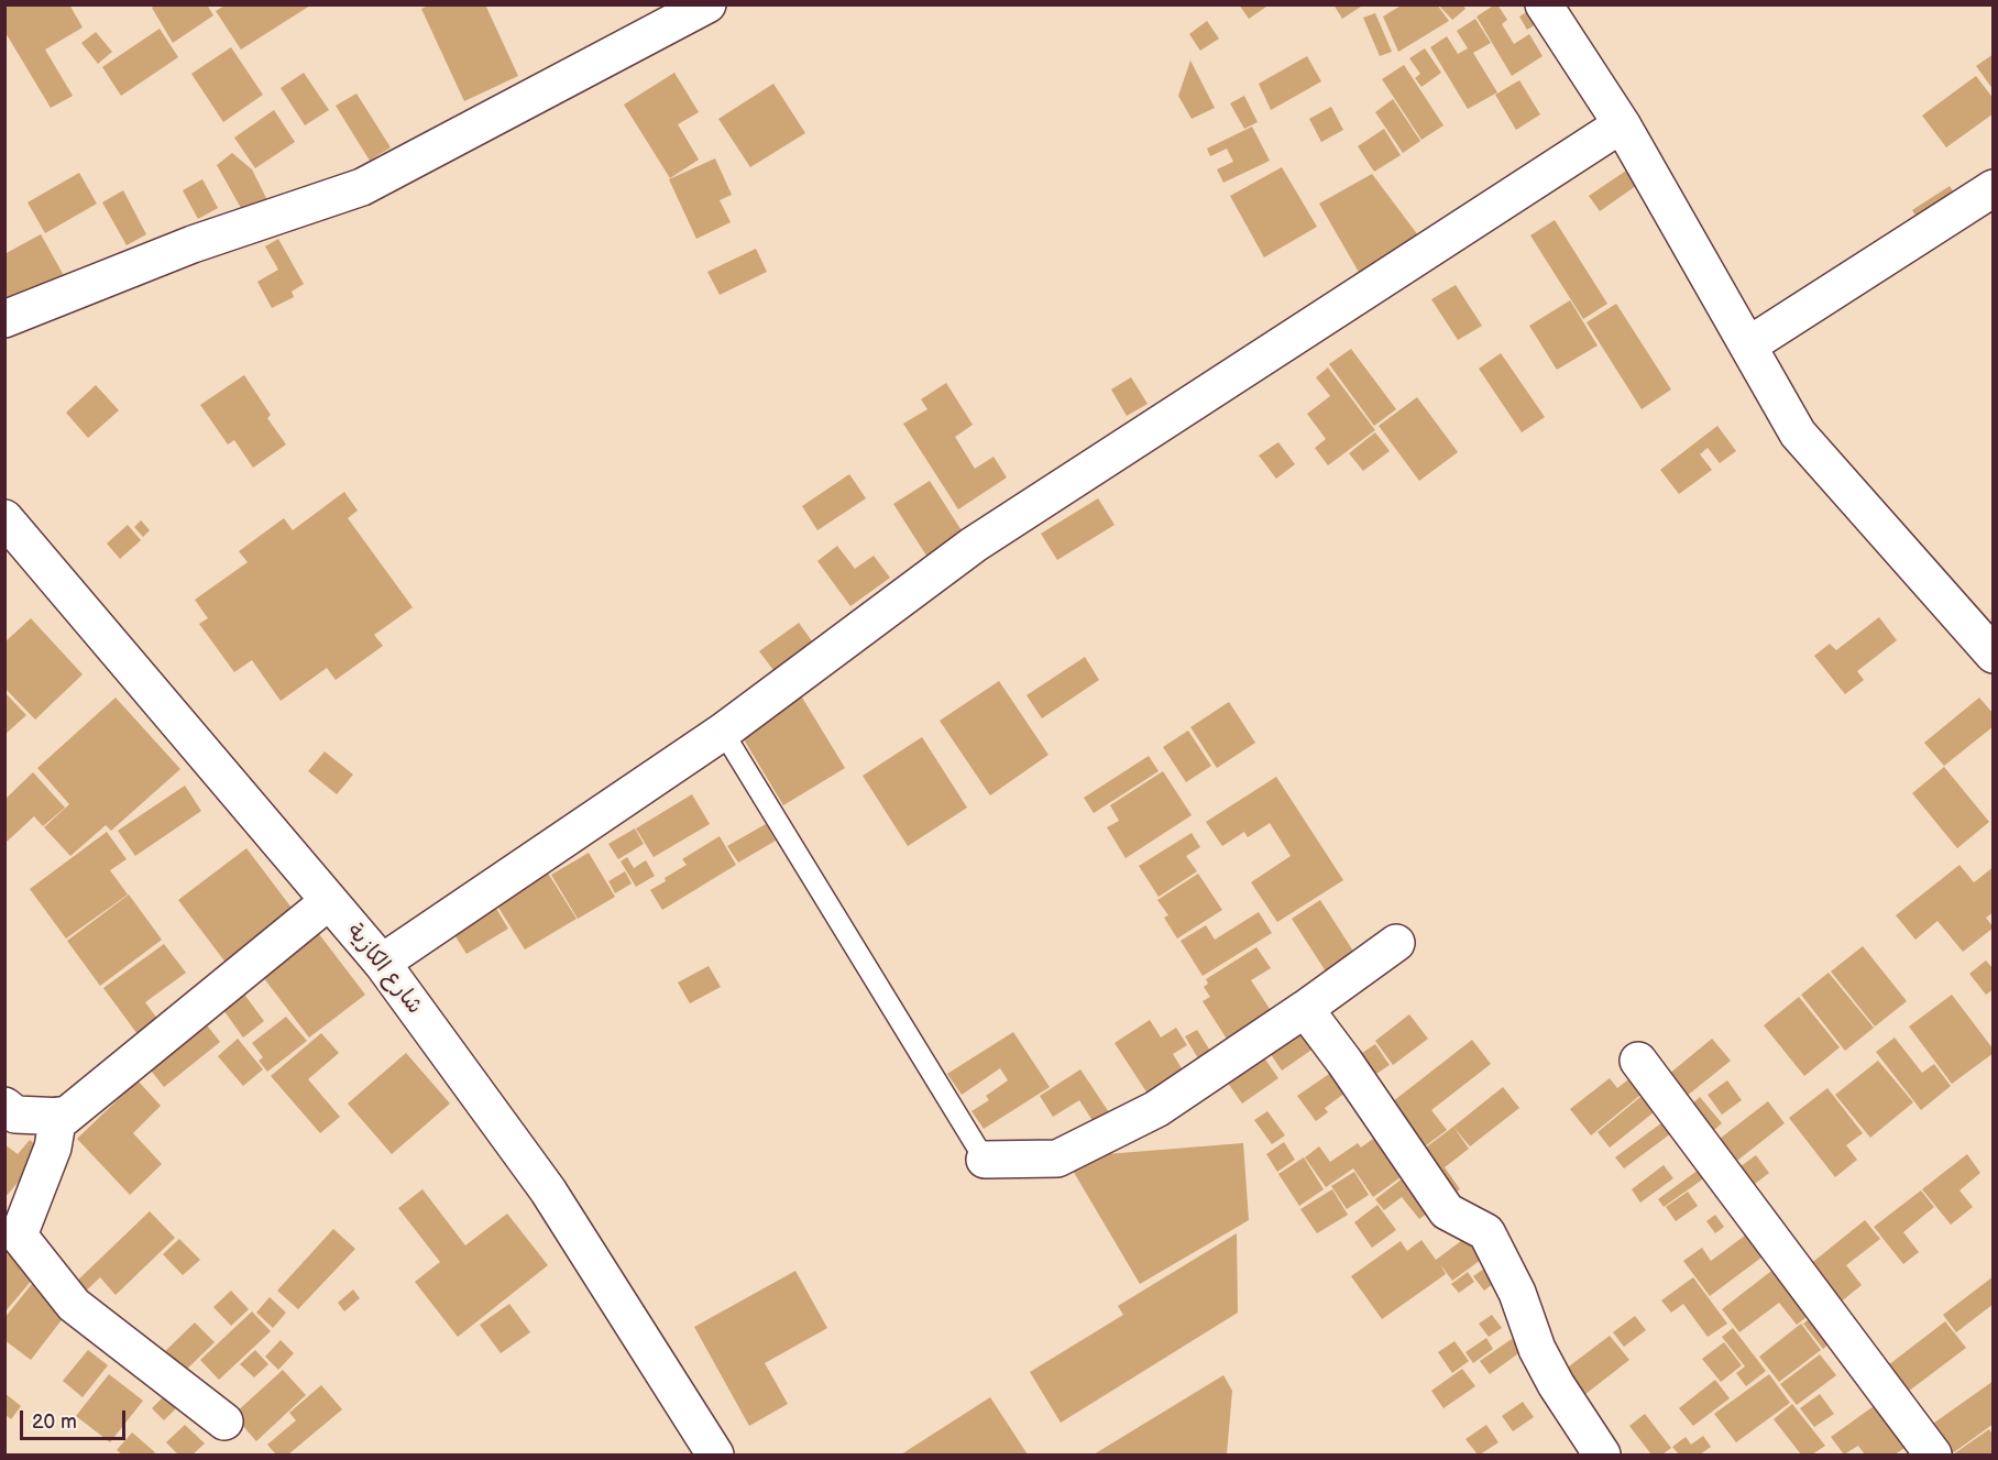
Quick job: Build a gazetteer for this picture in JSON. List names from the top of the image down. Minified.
{"streets":{"street":["شارع الكازية"]},"scale_bar":"20 m"}
